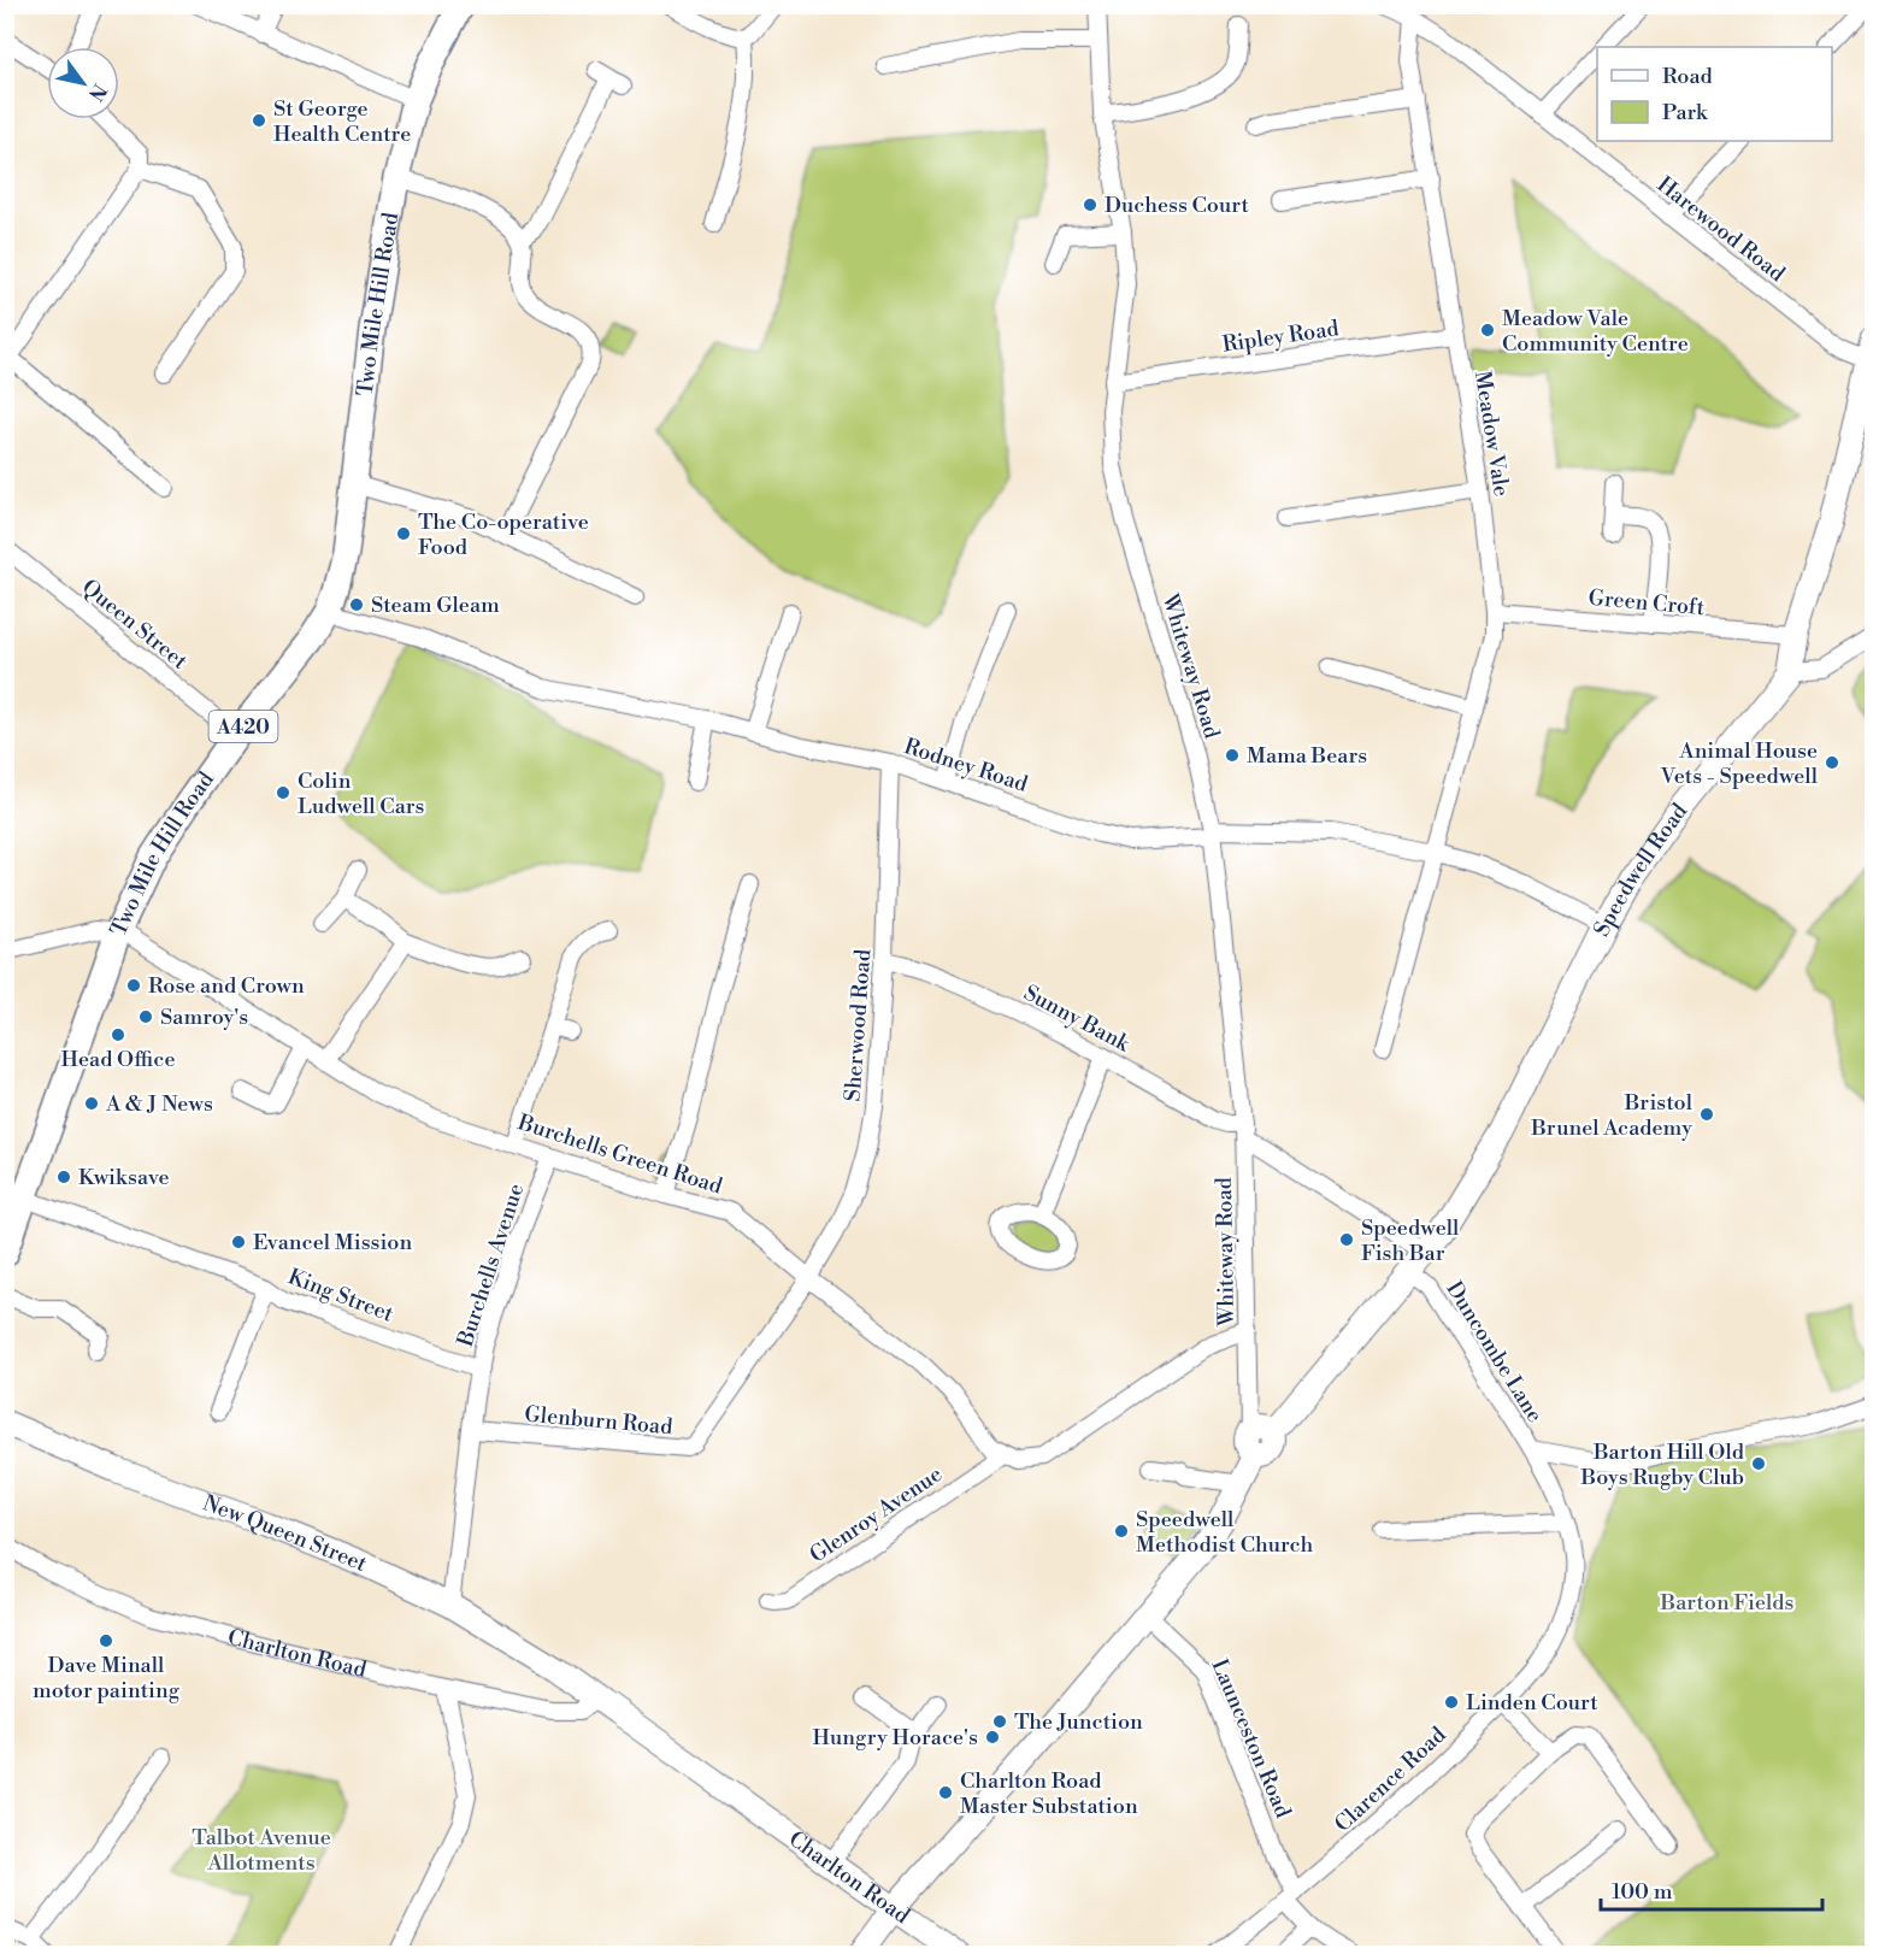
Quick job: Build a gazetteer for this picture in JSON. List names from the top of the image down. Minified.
{"streets":{"main road":["Two Mile Hill Road","A420"],"street":["Harewood Road","Ripley Road","Meadow Vale","Green Croft","Queen Street","Whiteway Road","Rodney Road","Speedwell Road","Sunny Bank","Sherwood Road","Burchells Green Road","Burchells Avenue","King Street","Duncombe Lane","Glenburn Road","Glenroy Avenue","New Queen Street","Charlton Road","Launceston Road","Clarence Road"]},"crossings":[["Harewood Road","Meadow Vale"],["Harewood Road","Speedwell Road"],["Two Mile Hill Road","Queen Street"],["Two Mile Hill Road","A420"],["Two Mile Hill Road","Rodney Road"],["Two Mile Hill Road","Burchells Green Road"],["Two Mile Hill Road","King Street"],["Ripley Road","Meadow Vale"],["Ripley Road","Whiteway Road"],["Meadow Vale","Green Croft"],["Meadow Vale","Rodney Road"],["Green Croft","Speedwell Road"],["Whiteway Road","Rodney Road"],["Whiteway Road","Speedwell Road"],["Whiteway Road","Sunny Bank"],["Rodney Road","Speedwell Road"],["Rodney Road","Sherwood Road"],["Speedwell Road","Sunny Bank"],["Speedwell Road","Duncombe Lane"],["Speedwell Road","Charlton Road"],["Speedwell Road","Launceston Road"],["Sunny Bank","Sherwood Road"],["Sherwood Road","Burchells Green Road"],["Sherwood Road","Glenburn Road"],["Burchells Green Road","Burchells Avenue"],["Burchells Green Road","Glenburn Road"],["Burchells Green Road","Glenroy Avenue"],["Burchells Avenue","King Street"],["Burchells Avenue","Glenburn Road"],["Duncombe Lane","Clarence Road"],["New Queen Street","Charlton Road"],["Launceston Road","Clarence Road"]],"parks":["Barton Fields","Talbot Avenue Allotments"],"places":["St George Health Centre","Duchess Court","Meadow Vale Community Centre","The Co-operative Food","Steam Gleam","Mama Bears","Animal House Vets - Speedwell","Colin Ludwell Cars","Rose and Crown","Samroy's","Head Office","A & J News","Bristol Brunel Academy","Kwiksave","Speedwell Fish Bar","Evancel Mission","Barton Hill Old Boys Rugby Club","Speedwell Methodist Church","Dave Minall motor painting","Linden Court","The Junction","Hungry Horace's","Charlton Road Master Substation"],"legend":["Road","Park"],"scale_bar":"100 m","north":"bottom right"}
